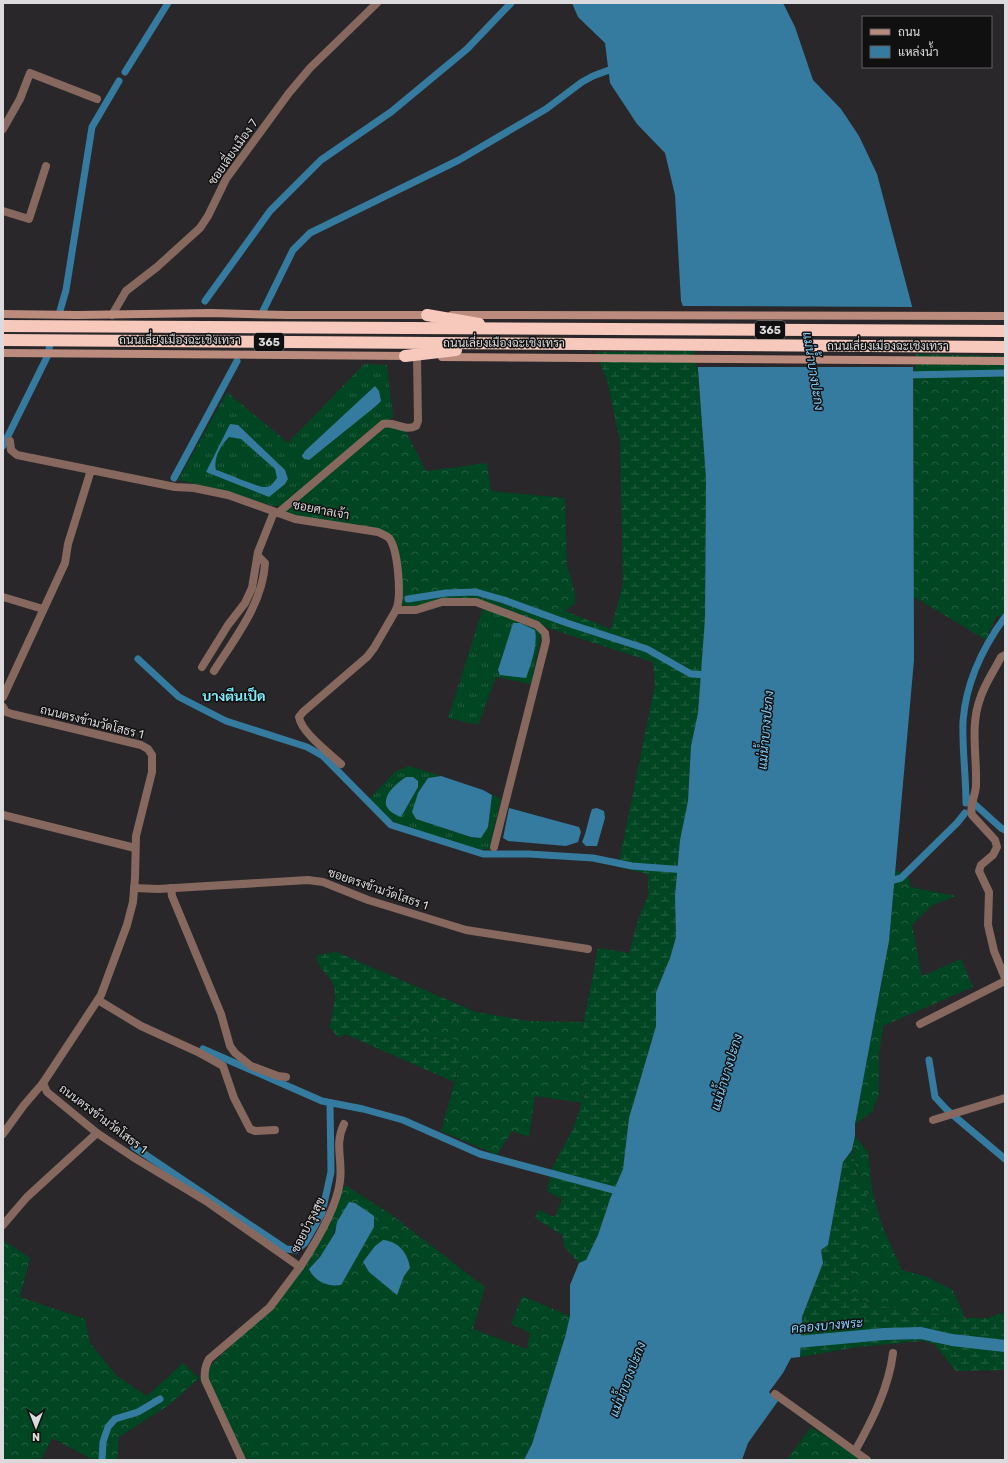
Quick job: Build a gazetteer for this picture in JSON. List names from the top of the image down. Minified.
{"streets":{"highway":["365","ถนนเลี่ยงเมืองฉะเชิงเทรา"],"street":["ซอยเลี่ยงเมือง 7","ซอยศาลเจ้า","ถนนตรงข้ามวัดโสธร 1","ซอยตรงข้ามวัดโสธร 1","ซอยบำรุงสุข"]},"crossings":[["ซอยเลี่ยงเมือง 7","365"],["ถนนตรงข้ามวัดโสธร 1","ซอยตรงข้ามวัดโสธร 1"],["ถนนตรงข้ามวัดโสธร 1","ซอยบำรุงสุข"]],"districts":["บางตีนเป็ด"],"water":["แม่น้ำบางปะกง","คลองบางพระ"],"legend":["ถนน","แหล่งน้ำ"],"north":"bottom"}
